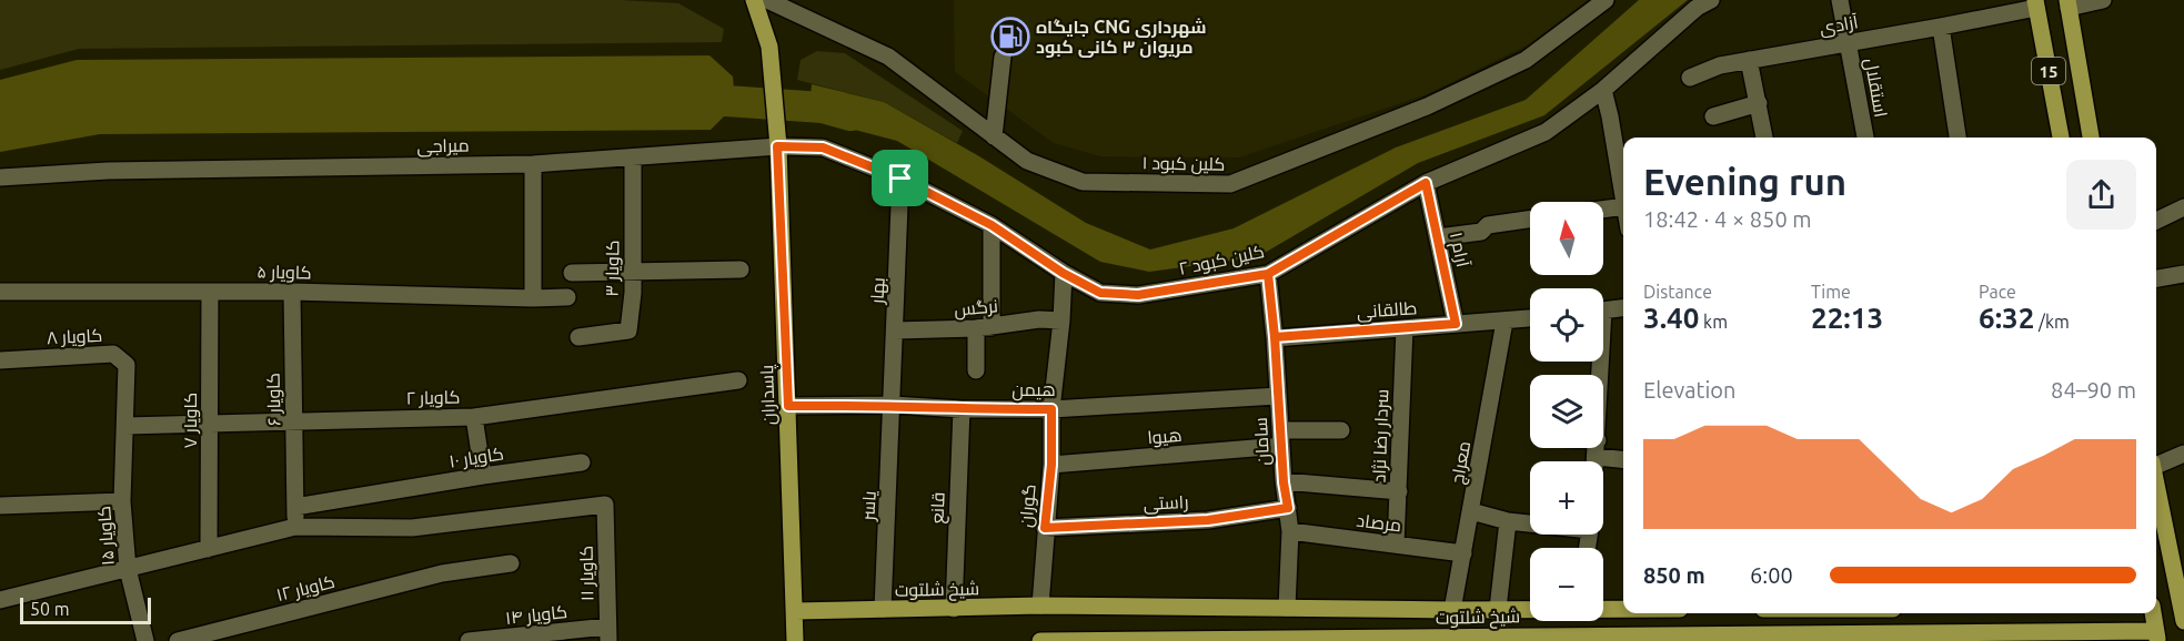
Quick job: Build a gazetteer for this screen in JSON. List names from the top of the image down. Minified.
{"streets":{"main road":["15","پاسداران","شیخ شلتوت"],"street":["آزادی","استقلال","میراجی","کلین کبود ۱","آرام ۱","کلین کبود ۲","کاویار ۳","کاویار ۵","بهار","نرگس","طالقانی","کاویار ۸","هیمن","کاویار ۲","کاویار ۶","کاویار ۷","هیوا","سردار رضا نژاد","سامان","کاویار ۱۰","معراج","راستی","یاسر","گوران","قانع","مرصاد","کاویار ۱۵","کاویار ۱۱","کاویار ۱۲","کاویار ۱۴"]},"crossings":[["آزادی","15"],["آزادی","استقلال"],["میراجی","کلین کبود ۲"],["میراجی","کاویار ۳"],["میراجی","پاسداران"],["آرام ۱","کلین کبود ۲"],["آرام ۱","طالقانی"],["کلین کبود ۲","بهار"],["کلین کبود ۲","پاسداران"],["کلین کبود ۲","سامان"],["کلین کبود ۲","گوران"],["کاویار ۵","کاویار ۶"],["کاویار ۵","کاویار ۷"],["بهار","نرگس"],["بهار","هیمن"],["بهار","یاسر"],["نرگس","گوران"],["طالقانی","سردار رضا نژاد"],["طالقانی","سامان"],["طالقانی","معراج"],["کاویار ۸","کاویار ۲"],["کاویار ۸","کاویار ۱۵"],["هیمن","پاسداران"],["هیمن","سامان"],["هیمن","یاسر"],["هیمن","گوران"],["هیمن","قانع"],["پاسداران","شیخ شلتوت"],["کاویار ۲","کاویار ۶"],["کاویار ۲","کاویار ۷"],["کاویار ۲","کاویار ۱۵"],["کاویار ۶","کاویار ۱۰"],["کاویار ۶","کاویار ۱۱"],["هیوا","سامان"],["هیوا","گوران"],["سردار رضا نژاد","مرصاد"],["سامان","راستی"],["سامان","مرصاد"],["سامان","شیخ شلتوت"],["معراج","مرصاد"],["معراج","شیخ شلتوت"],["راستی","گوران"],["یاسر","شیخ شلتوت"],["گوران","شیخ شلتوت"],["قانع","شیخ شلتوت"],["کاویار ۱۱","کاویار ۱۴"]],"places":{"fuel station":["جایگاه CNG شهرداری مریوان ۳ کانی کبود"]},"scale_bar":"50 m","north":"top","page":{"heading":["Evening run","18:42 · 4 × 850 m"],"map_buttons":["+","−"],"stats":[["Distance","3.40 km"],["Time","22:13"],["Pace","6:32 /km"]],"chart":["Elevation","84–90 m"],"list":[{"name":"850 m","note":"6:00"}],"scale":"50 m"}}
